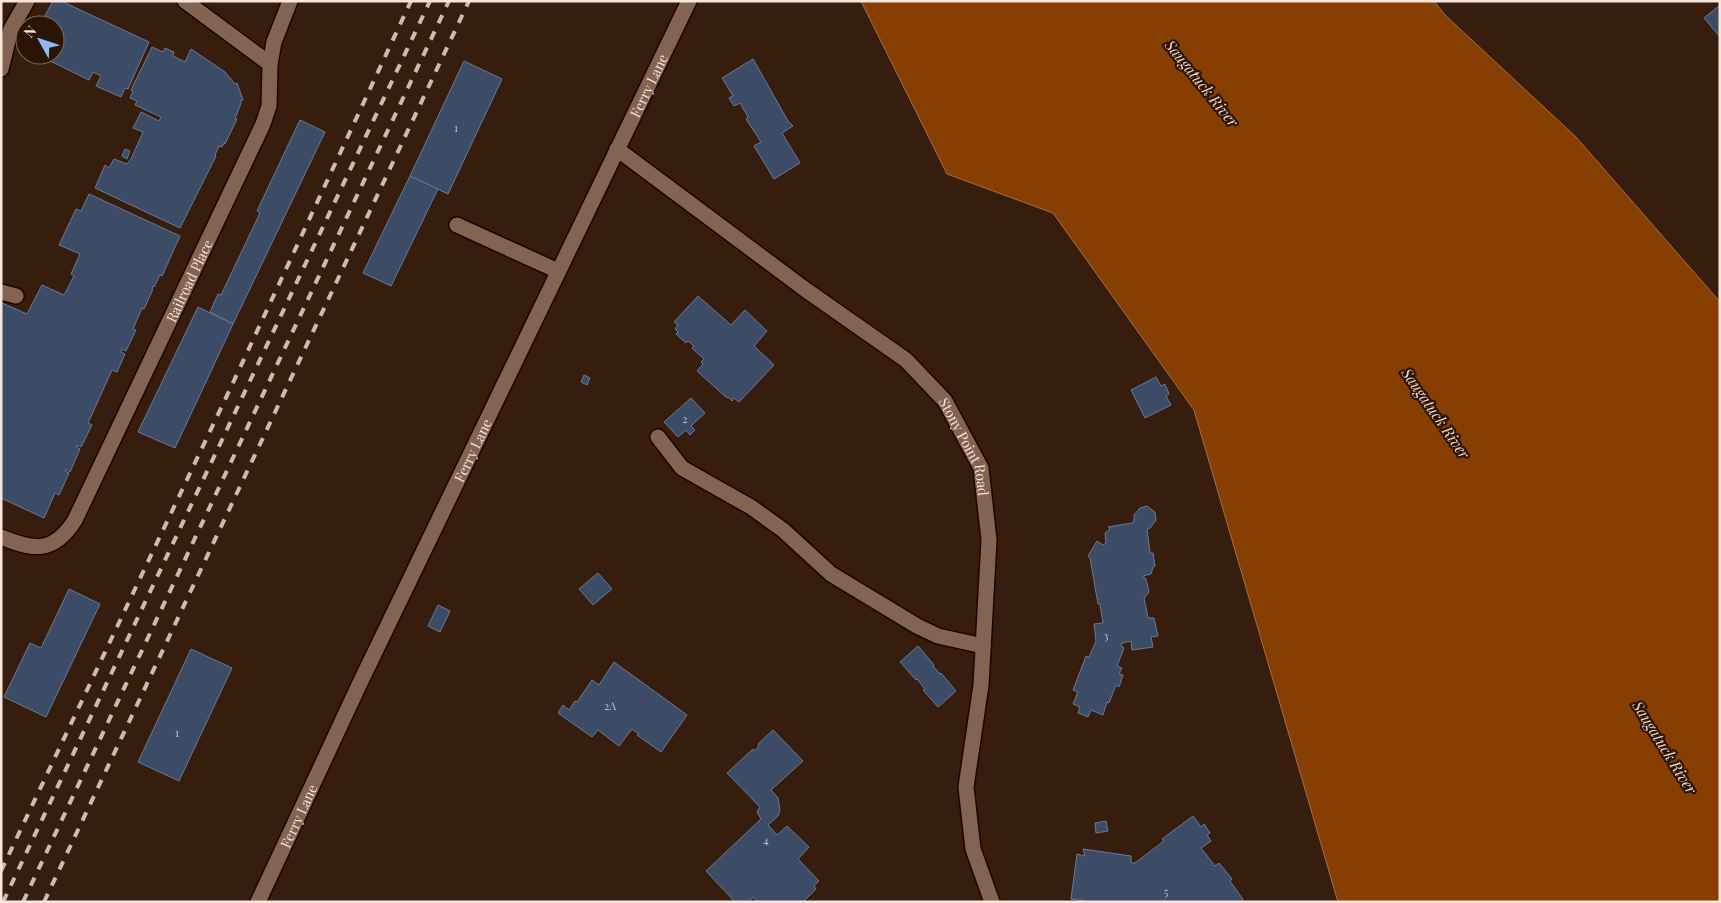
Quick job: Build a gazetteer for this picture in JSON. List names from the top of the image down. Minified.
{"streets":{"street":["Ferry Lane","Railroad Place","Stony Point Road"]},"crossings":[["Ferry Lane","Stony Point Road"]],"water":["Saugatuck River"],"house_numbers":["1","2","3","2A","1","4","5"],"north":"top left"}
